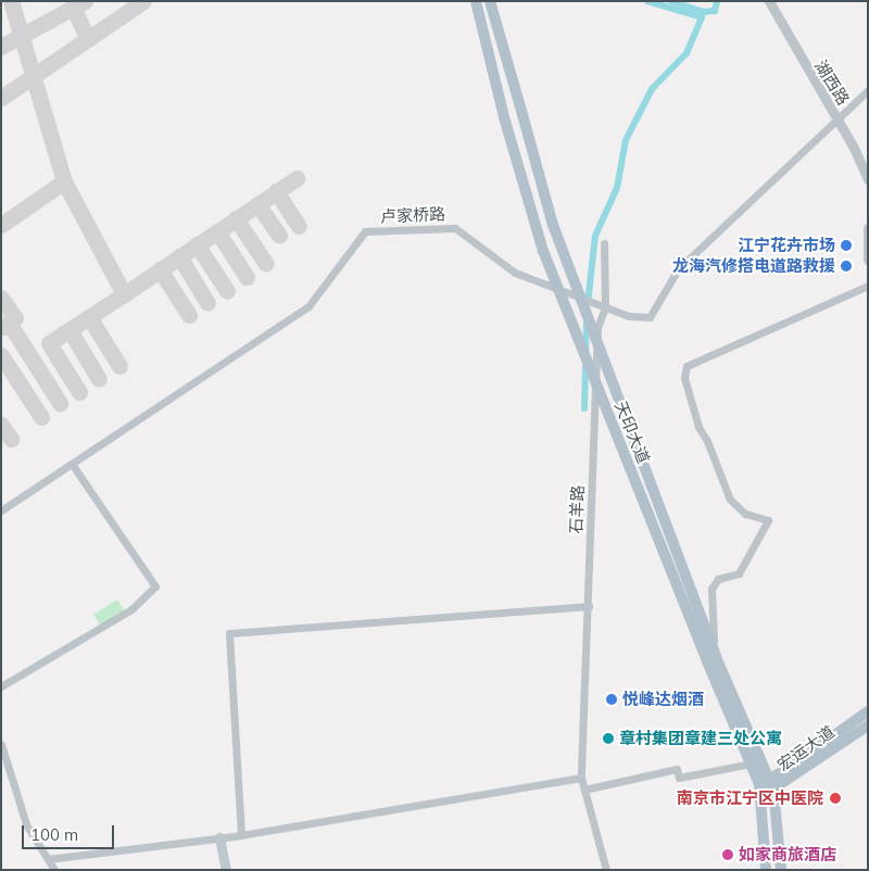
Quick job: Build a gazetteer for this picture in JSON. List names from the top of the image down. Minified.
{"streets":{"main road":["天印大道","宏运大道"],"street":["湖西路","卢家桥路","石羊路"]},"crossings":[["湖西路","卢家桥路"],["卢家桥路","石羊路"],["天印大道","宏运大道"]],"places":["江宁花卉市场","龙海汽修搭电道路救援","悦峰达烟酒","章村集团章建三处公寓","南京市江宁区中医院","如家商旅酒店"],"scale_bar":"100 m"}
